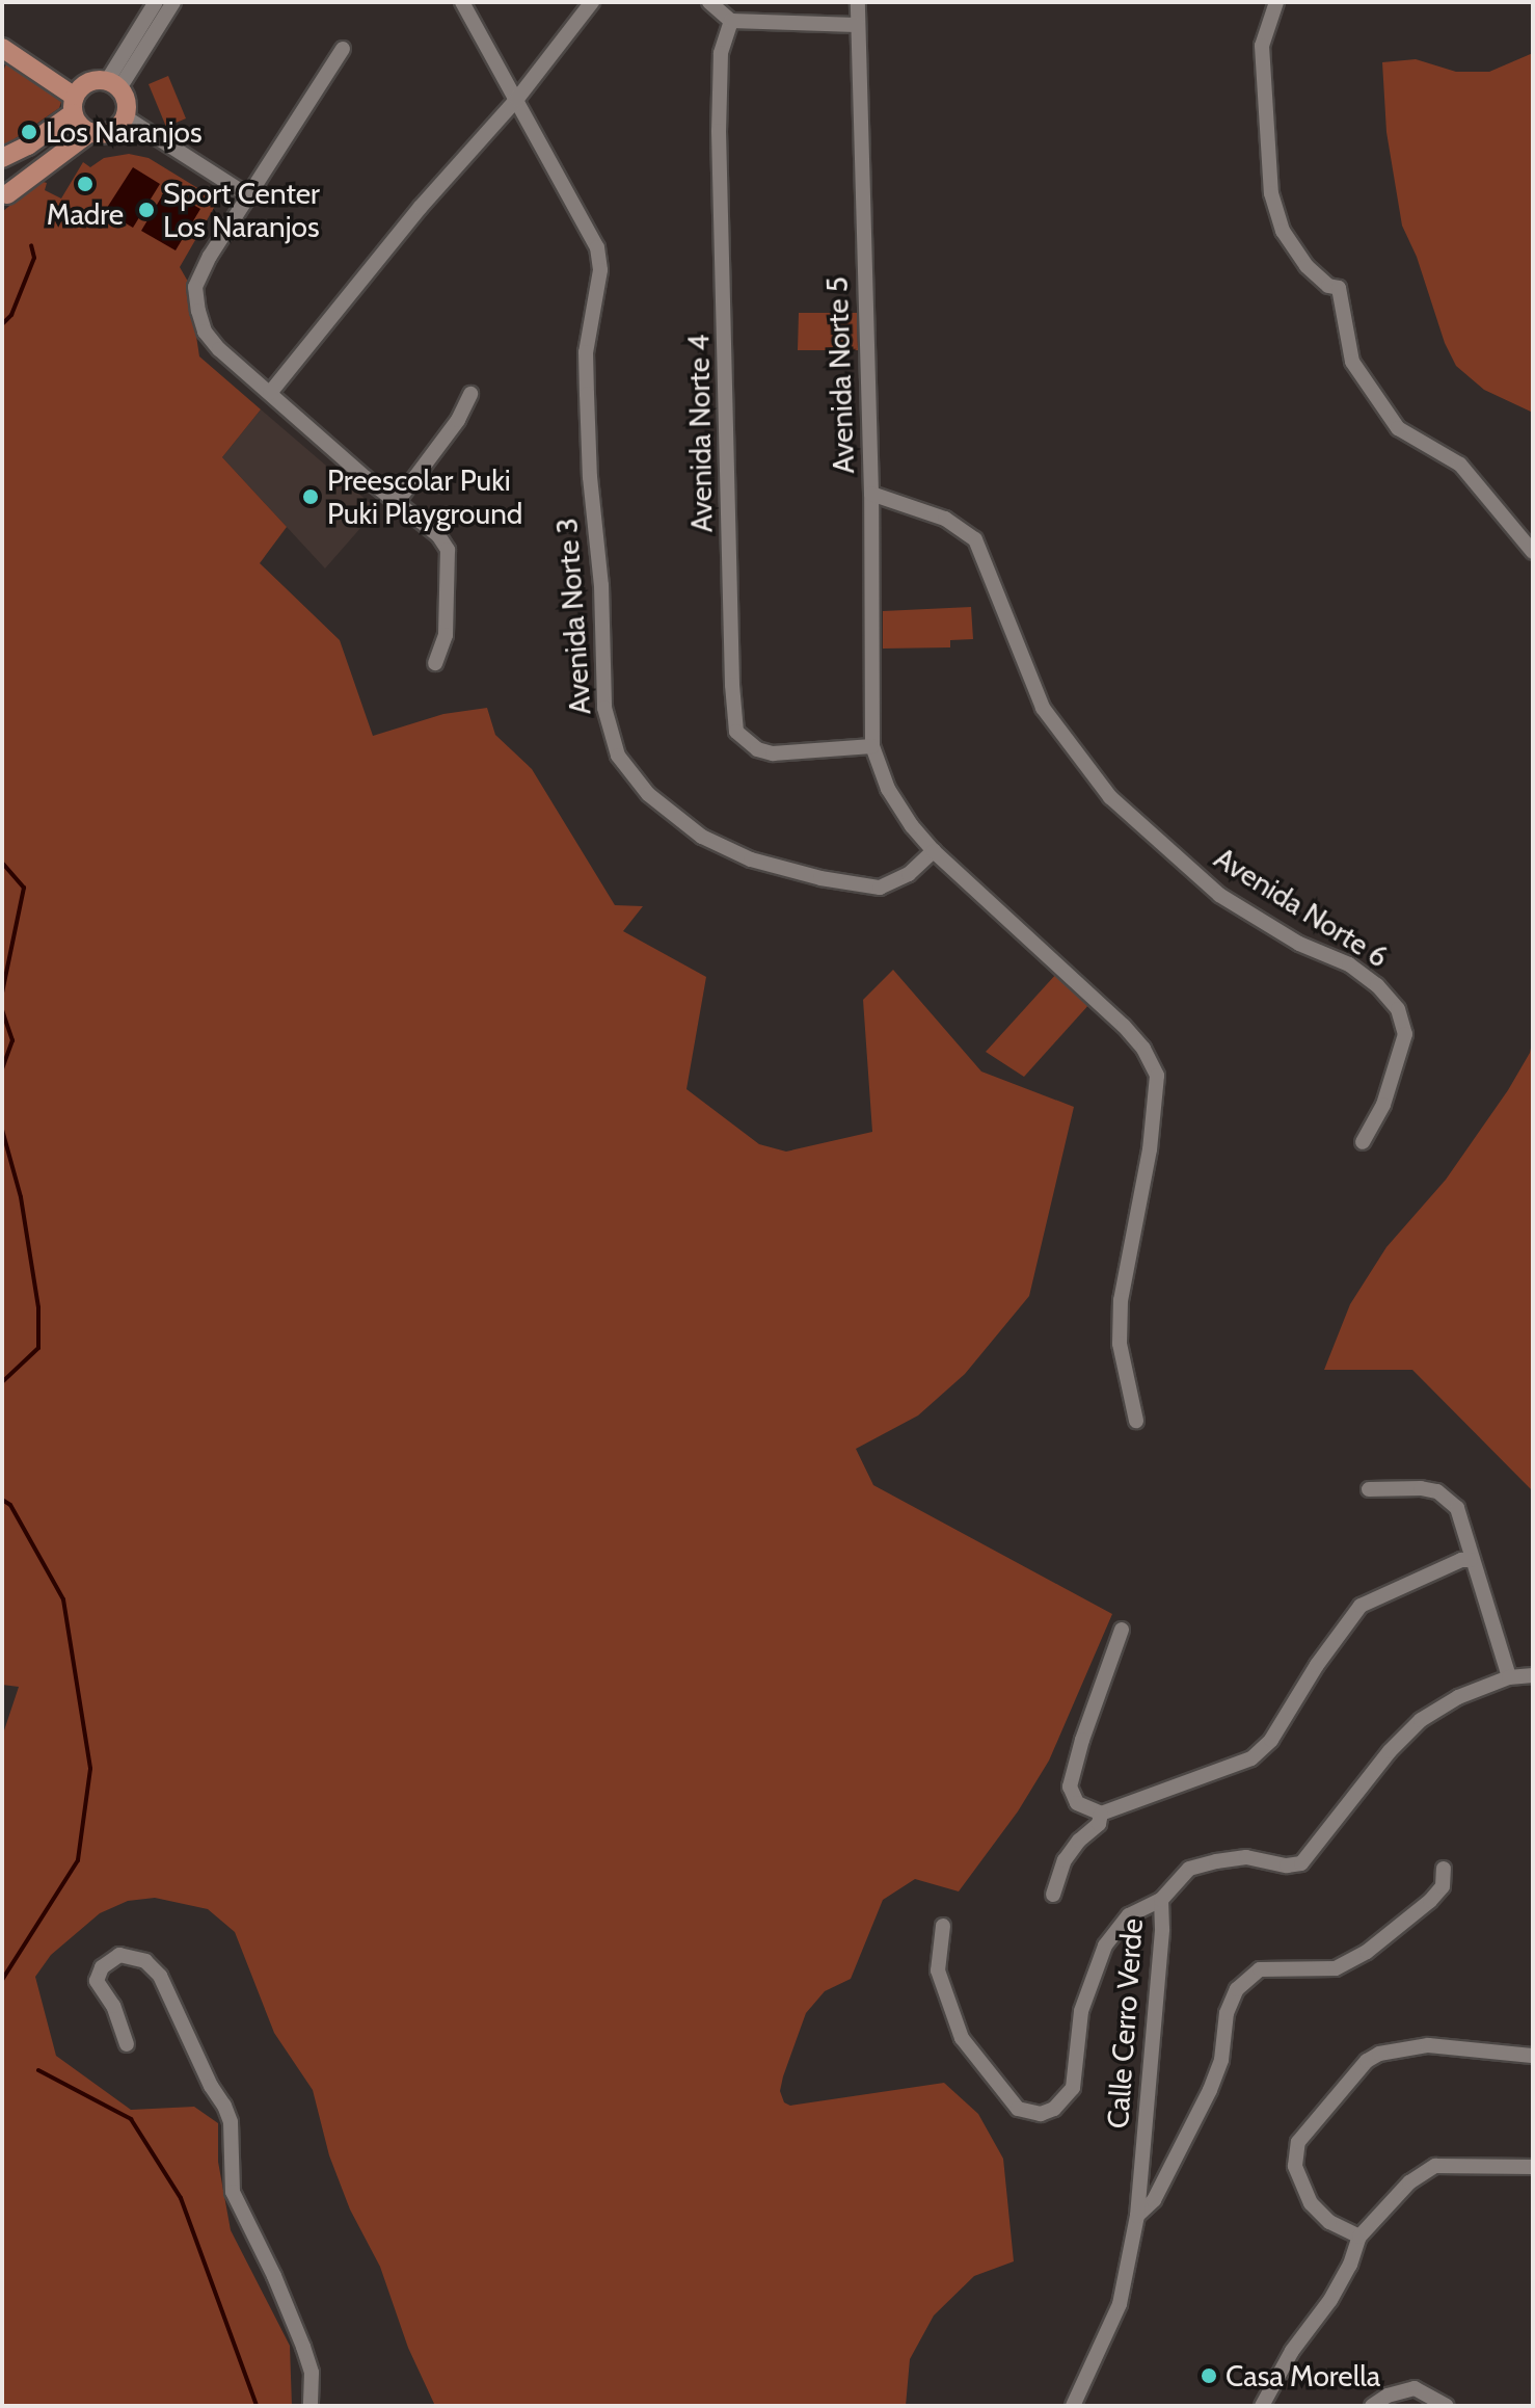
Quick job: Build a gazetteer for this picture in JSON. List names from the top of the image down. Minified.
{"streets":{"street":["Avenida Norte 5","Avenida Norte 4","Avenida Norte 3","Avenida Norte 6","Calle Cerro Verde"]},"crossings":[["Avenida Norte 5","Avenida Norte 4"],["Avenida Norte 5","Avenida Norte 6"]],"places":["Los Naranjos","Madre","Sport Center Los Naranjos","Preescolar Puki Puki Playground","Casa Morella"]}
